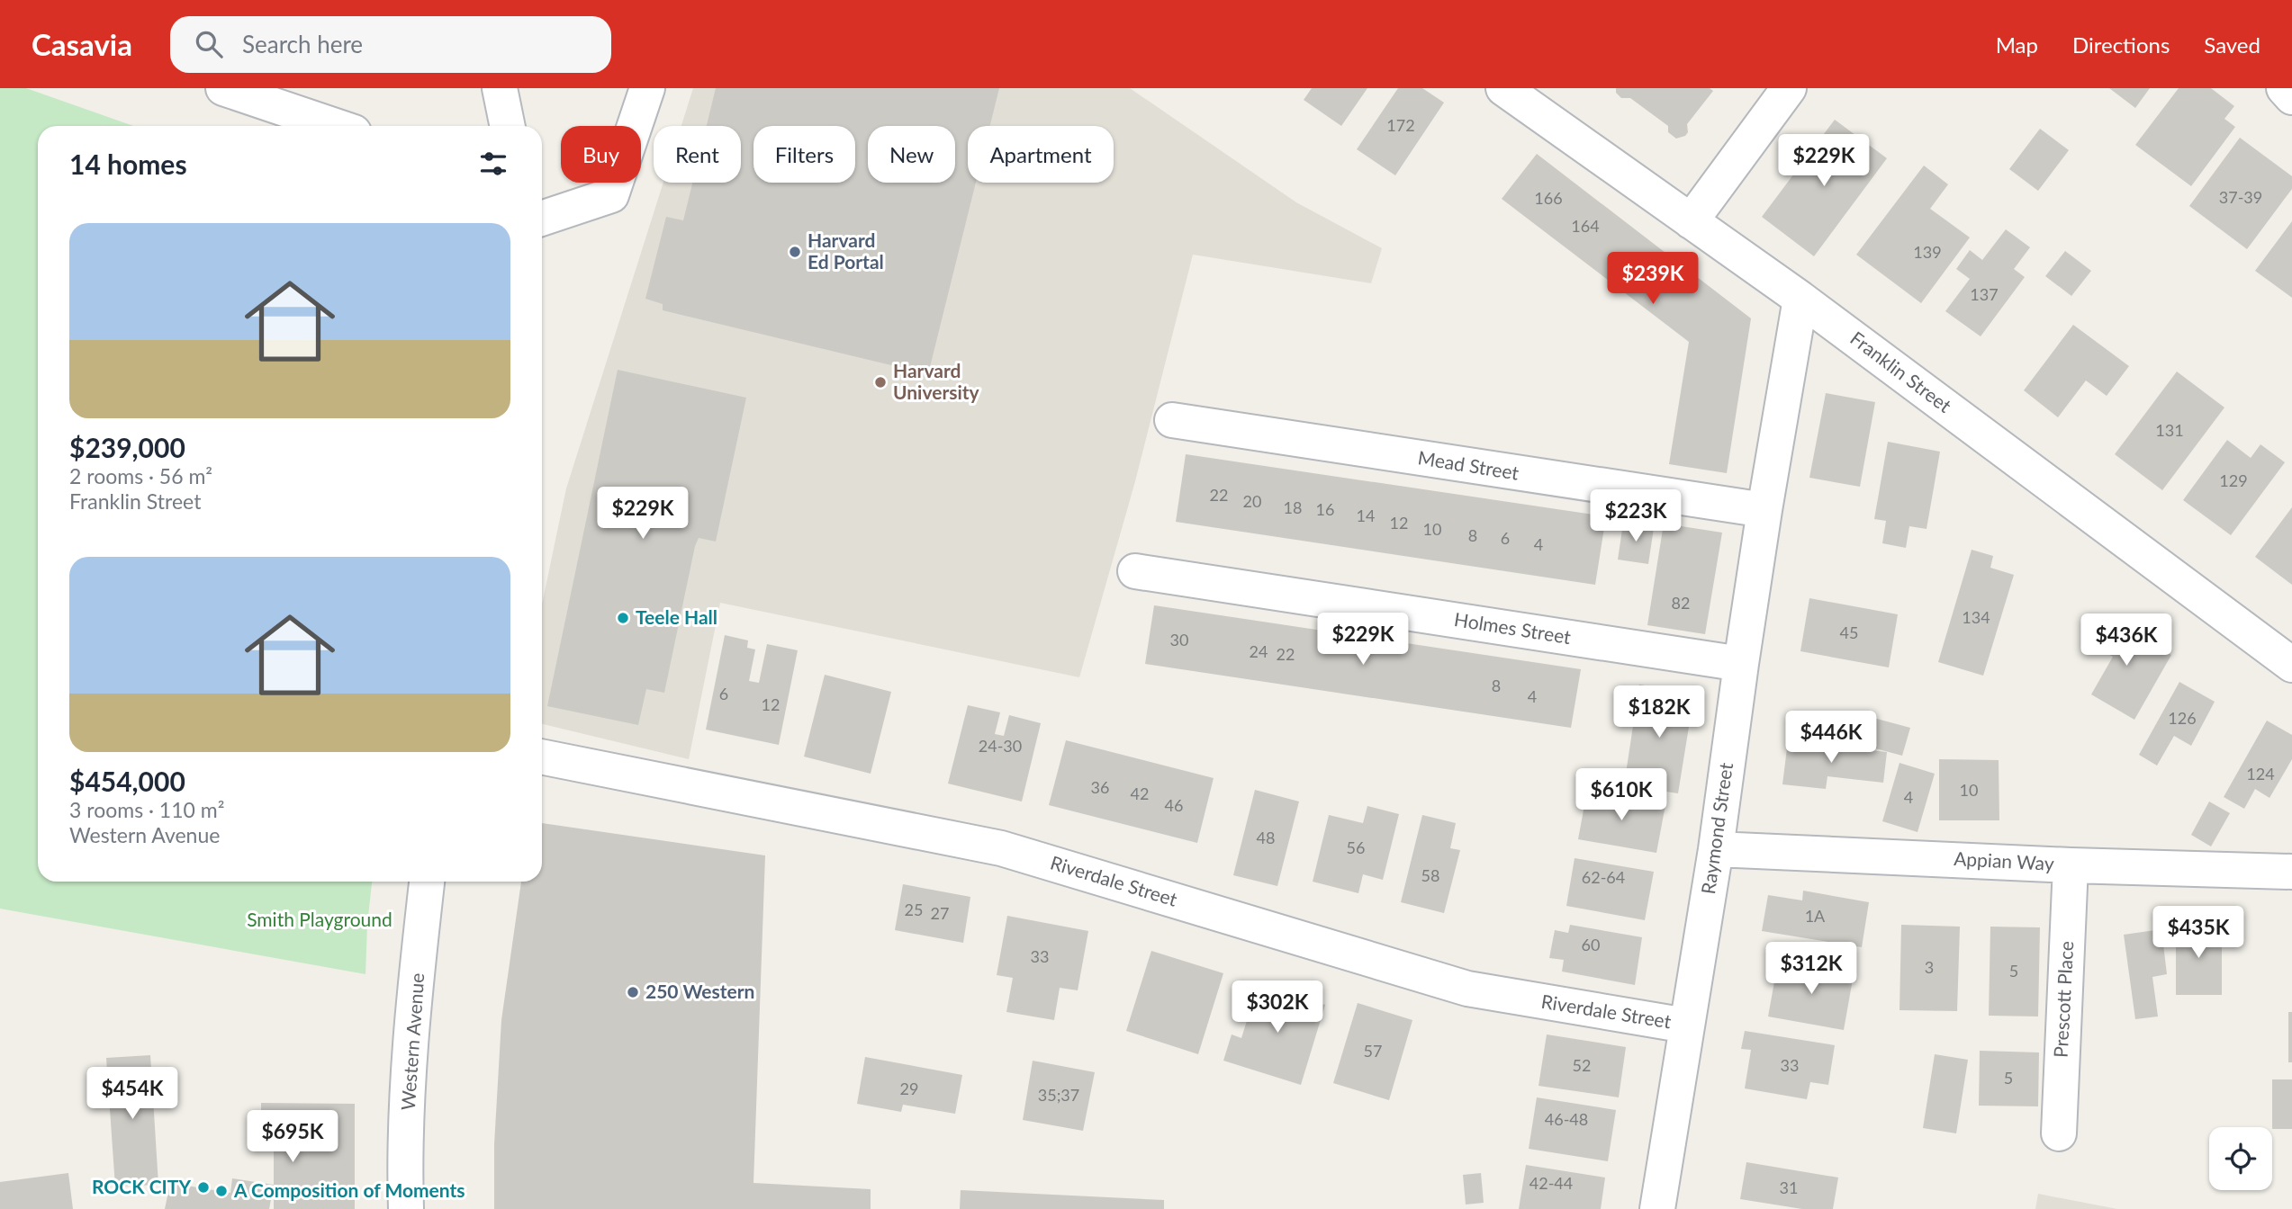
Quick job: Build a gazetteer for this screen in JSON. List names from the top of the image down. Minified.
{"streets":{"street":["Franklin Street","Mead Street","Holmes Street","Raymond Street","Appian Way","Riverdale Street","Prescott Place","Western Avenue"]},"crossings":[["Franklin Street","Raymond Street"],["Mead Street","Raymond Street"],["Holmes Street","Raymond Street"],["Raymond Street","Appian Way"],["Raymond Street","Riverdale Street"],["Appian Way","Prescott Place"]],"parks":["Smith Playground"],"places":["Harvard Ed Portal","Harvard University","Teele Hall","250 Western","ROCK CITY","A Composition of Moments"],"house_numbers":["172","37-39","166","164","139","137","131","129","22","20","18","16","14","12","10","8","6","4","82","134","45","30","24","22","8","6","4","12","126","24-30","124","36","10","42","4","46","48","56","58","62-64","25","27","1A","60","33","3","5","57","52","33","5","29","35;37","46-48","42-44","31"],"page":{"header":"Casavia","search":"Search here","nav":["Map","Directions","Saved"],"chip":["Buy","Rent","Filters","New","Apartment"],"heading":"14 homes","price":["$229K","$239K","$229K","$223K","$229K","$436K","$182K","$446K","$610K","$435K","$312K","$302K","$454K","$695K"],"list":[{"name":"$239,000","note":"2 rooms · 56 m² · Franklin Street"},{"name":"$454,000","note":"3 rooms · 110 m² · Western Avenue"}]}}
